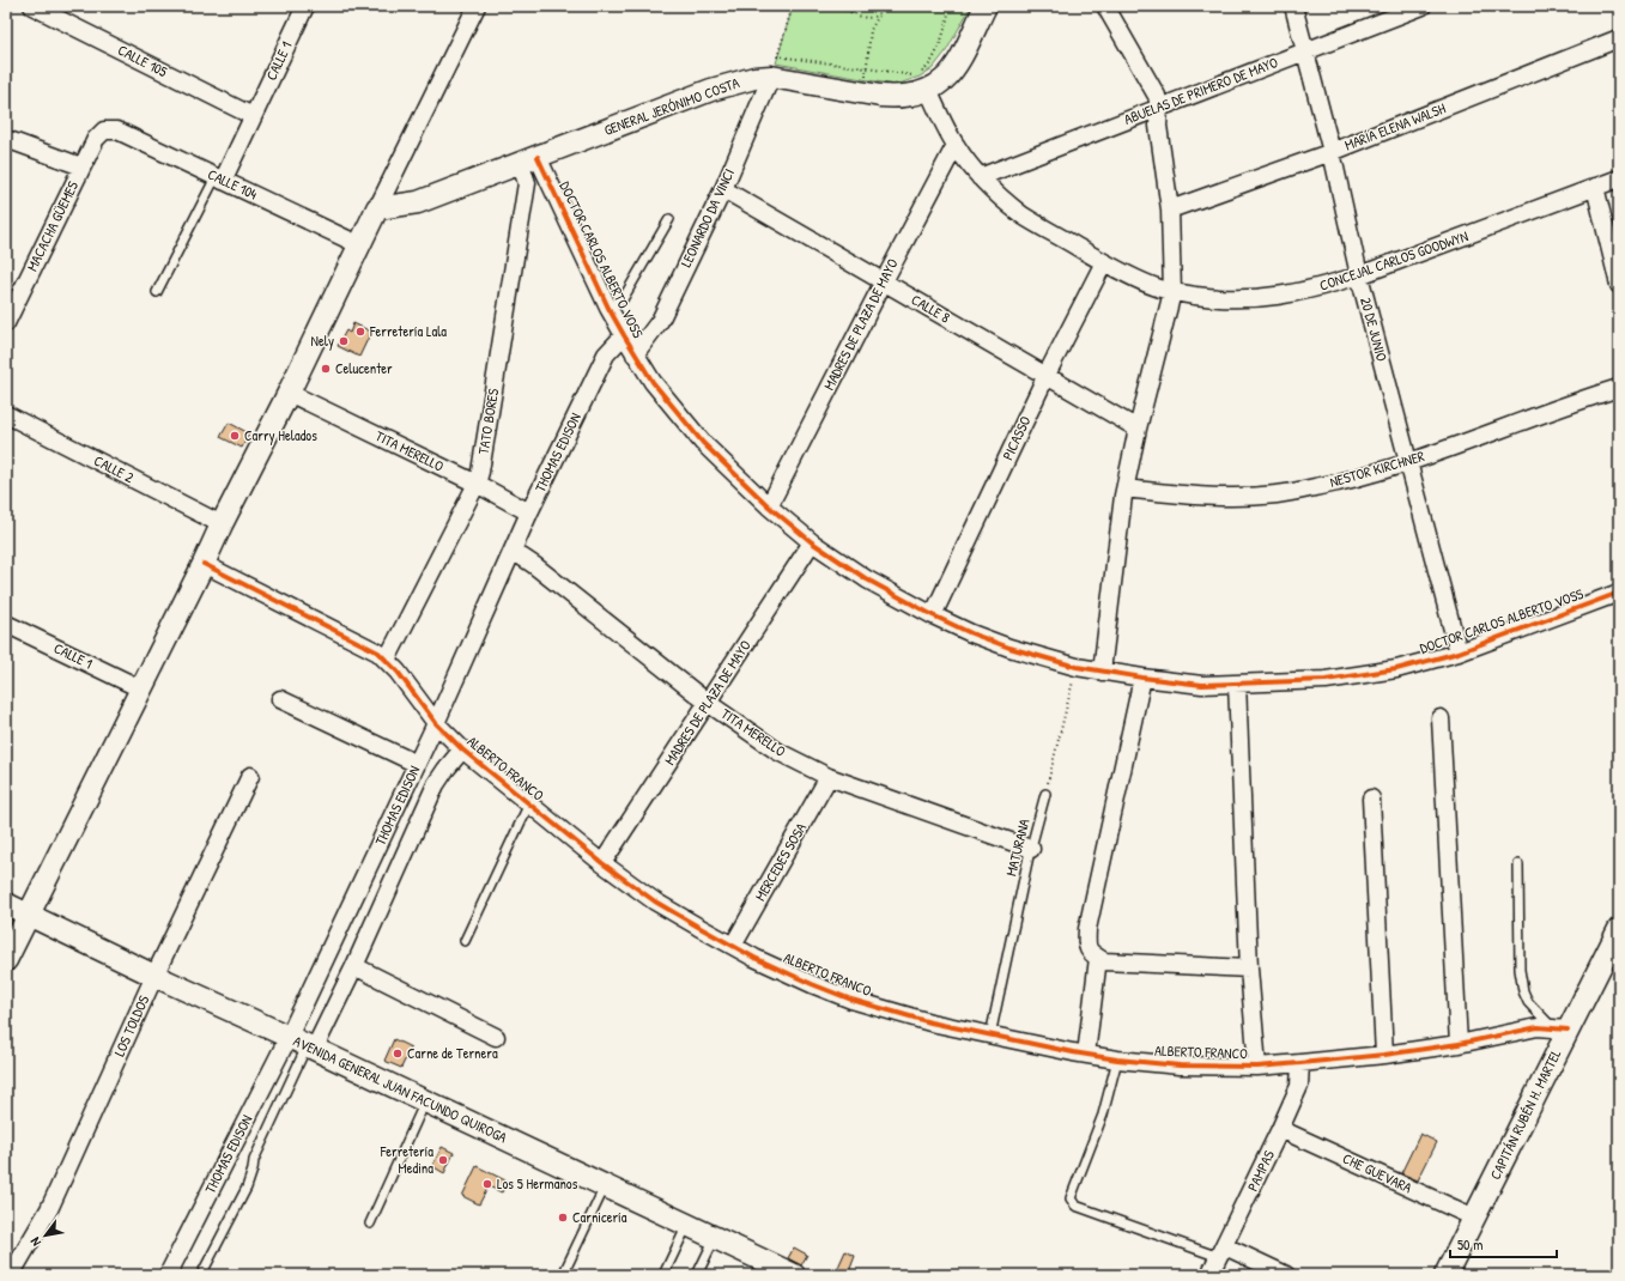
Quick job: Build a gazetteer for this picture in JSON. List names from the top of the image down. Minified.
{"streets":{"street":["CALLE 105","CALLE 1","ABUELAS DE PRIMERO DE MAYO","GENERAL JERÓNIMO COSTA","MARÍA ELENA WALSH","CALLE 104","LEONARDO DA VINCI","MACACHA GÜEMES","DOCTOR CARLOS ALBERTO VOSS","CONCEJAL CARLOS GOODWYN","CALLE 8","MADRES DE PLAZA DE MAYO","20 DE JUNIO","TATO BORES","PICASSO","TITA MERELLO","THOMAS EDISON","CALLE 2","NESTOR KIRCHNER","ALBERTO FRANCO","MERCEDES SOSA","LOS TOLDOS","AVENIDA GENERAL JUAN FACUNDO QUIROGA","CAPITÁN RUBÉN H. MARTEL","PAMPAS","CHE GUEVARA"],"lane":["MATURANA"]},"crossings":[["CALLE 105","CALLE 1"],["ABUELAS DE PRIMERO DE MAYO","CONCEJAL CARLOS GOODWYN"],["ABUELAS DE PRIMERO DE MAYO","20 DE JUNIO"],["GENERAL JERÓNIMO COSTA","LEONARDO DA VINCI"],["GENERAL JERÓNIMO COSTA","DOCTOR CARLOS ALBERTO VOSS"],["GENERAL JERÓNIMO COSTA","CONCEJAL CARLOS GOODWYN"],["GENERAL JERÓNIMO COSTA","TATO BORES"],["MARÍA ELENA WALSH","20 DE JUNIO"],["CALLE 104","MACACHA GÜEMES"],["LEONARDO DA VINCI","DOCTOR CARLOS ALBERTO VOSS"],["LEONARDO DA VINCI","CALLE 8"],["DOCTOR CARLOS ALBERTO VOSS","MADRES DE PLAZA DE MAYO"],["DOCTOR CARLOS ALBERTO VOSS","20 DE JUNIO"],["DOCTOR CARLOS ALBERTO VOSS","TATO BORES"],["DOCTOR CARLOS ALBERTO VOSS","PICASSO"],["DOCTOR CARLOS ALBERTO VOSS","THOMAS EDISON"],["CONCEJAL CARLOS GOODWYN","MADRES DE PLAZA DE MAYO"],["CONCEJAL CARLOS GOODWYN","20 DE JUNIO"],["CONCEJAL CARLOS GOODWYN","PICASSO"],["CALLE 8","MADRES DE PLAZA DE MAYO"],["CALLE 8","PICASSO"],["MADRES DE PLAZA DE MAYO","TITA MERELLO"],["MADRES DE PLAZA DE MAYO","ALBERTO FRANCO"],["20 DE JUNIO","NESTOR KIRCHNER"],["TATO BORES","TITA MERELLO"],["TATO BORES","ALBERTO FRANCO"],["TITA MERELLO","THOMAS EDISON"],["TITA MERELLO","MATURANA"],["TITA MERELLO","MERCEDES SOSA"],["THOMAS EDISON","ALBERTO FRANCO"],["THOMAS EDISON","AVENIDA GENERAL JUAN FACUNDO QUIROGA"],["ALBERTO FRANCO","MATURANA"],["ALBERTO FRANCO","MERCEDES SOSA"],["ALBERTO FRANCO","CAPITÁN RUBÉN H. MARTEL"],["ALBERTO FRANCO","PAMPAS"],["LOS TOLDOS","AVENIDA GENERAL JUAN FACUNDO QUIROGA"],["CAPITÁN RUBÉN H. MARTEL","CHE GUEVARA"],["PAMPAS","CHE GUEVARA"]],"places":["Ferretería Lala","Nely","Celucenter","Carry Helados","Carne de Ternera","Ferretería Medina","Los 5 Hermanos","Carnicería"],"scale_bar":"50 m","north":"bottom left"}
